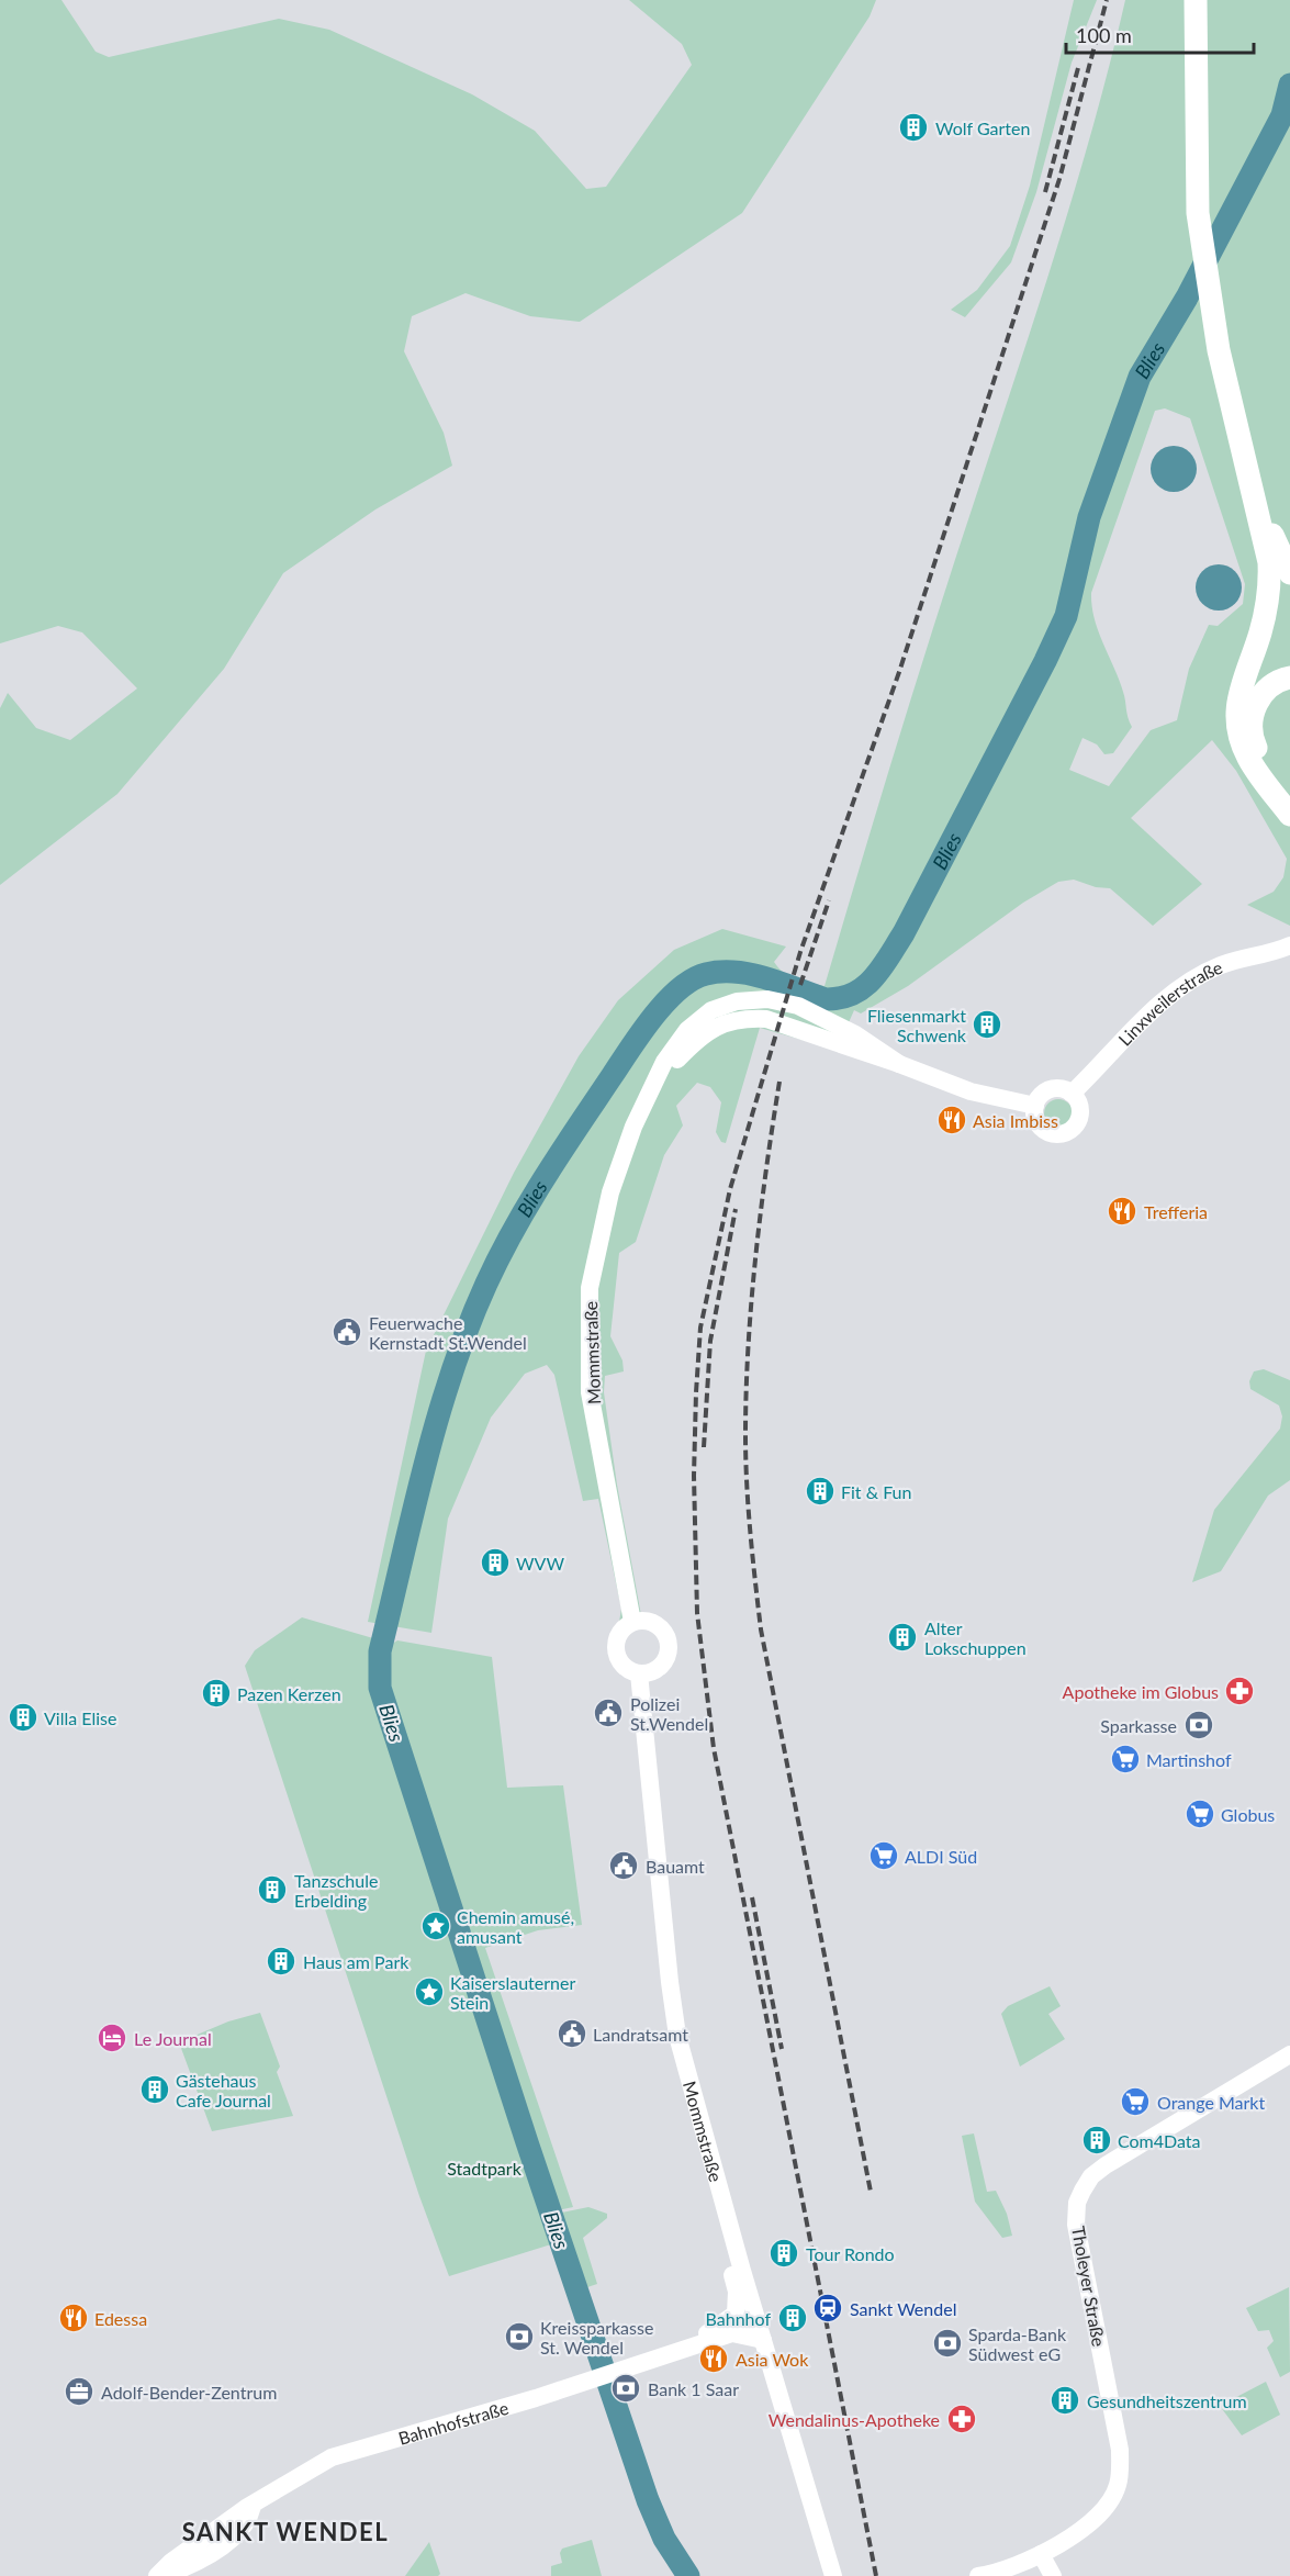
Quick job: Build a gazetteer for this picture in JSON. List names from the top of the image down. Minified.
{"streets":{"main road":["Linxweilerstraße","Mommstraße","Tholeyer Straße","Bahnhofstraße"]},"crossings":[["Linxweilerstraße","Mommstraße"],["Mommstraße","Bahnhofstraße"]],"districts":["SANKT WENDEL"],"water":["Blies"],"parks":["Stadtpark"],"places":{"building":["Wolf Garten","Fliesenmarkt Schwenk","Fit & Fun","WVW","Alter Lokschuppen","Pazen Kerzen","Villa Elise","Tanzschule Erbelding","Haus am Park","Gästehaus Cafe Journal","Com4Data","Tour Rondo","Bahnhof","Gesundheitszentrum"],"restaurant":["Asia Imbiss","Trefferia","Edessa","Asia Wok"],"public building":["Feuerwache Kernstadt St.Wendel","Polizei St.Wendel","Bauamt","Landratsamt"],"pharmacy":["Apotheke im Globus","Wendalinus-Apotheke"],"bank":["Sparkasse","Kreissparkasse St. Wendel","Sparda-Bank Südwest eG","Bank 1 Saar"],"supermarket":["Martinshof","Globus","ALDI Süd","Orange Markt"],"place":["Chemin amusé, amusant","Kaiserslauterner Stein"],"hotel":["Le Journal"],"station":["Sankt Wendel"],"office":["Adolf-Bender-Zentrum"]},"scale_bar":"100 m"}
